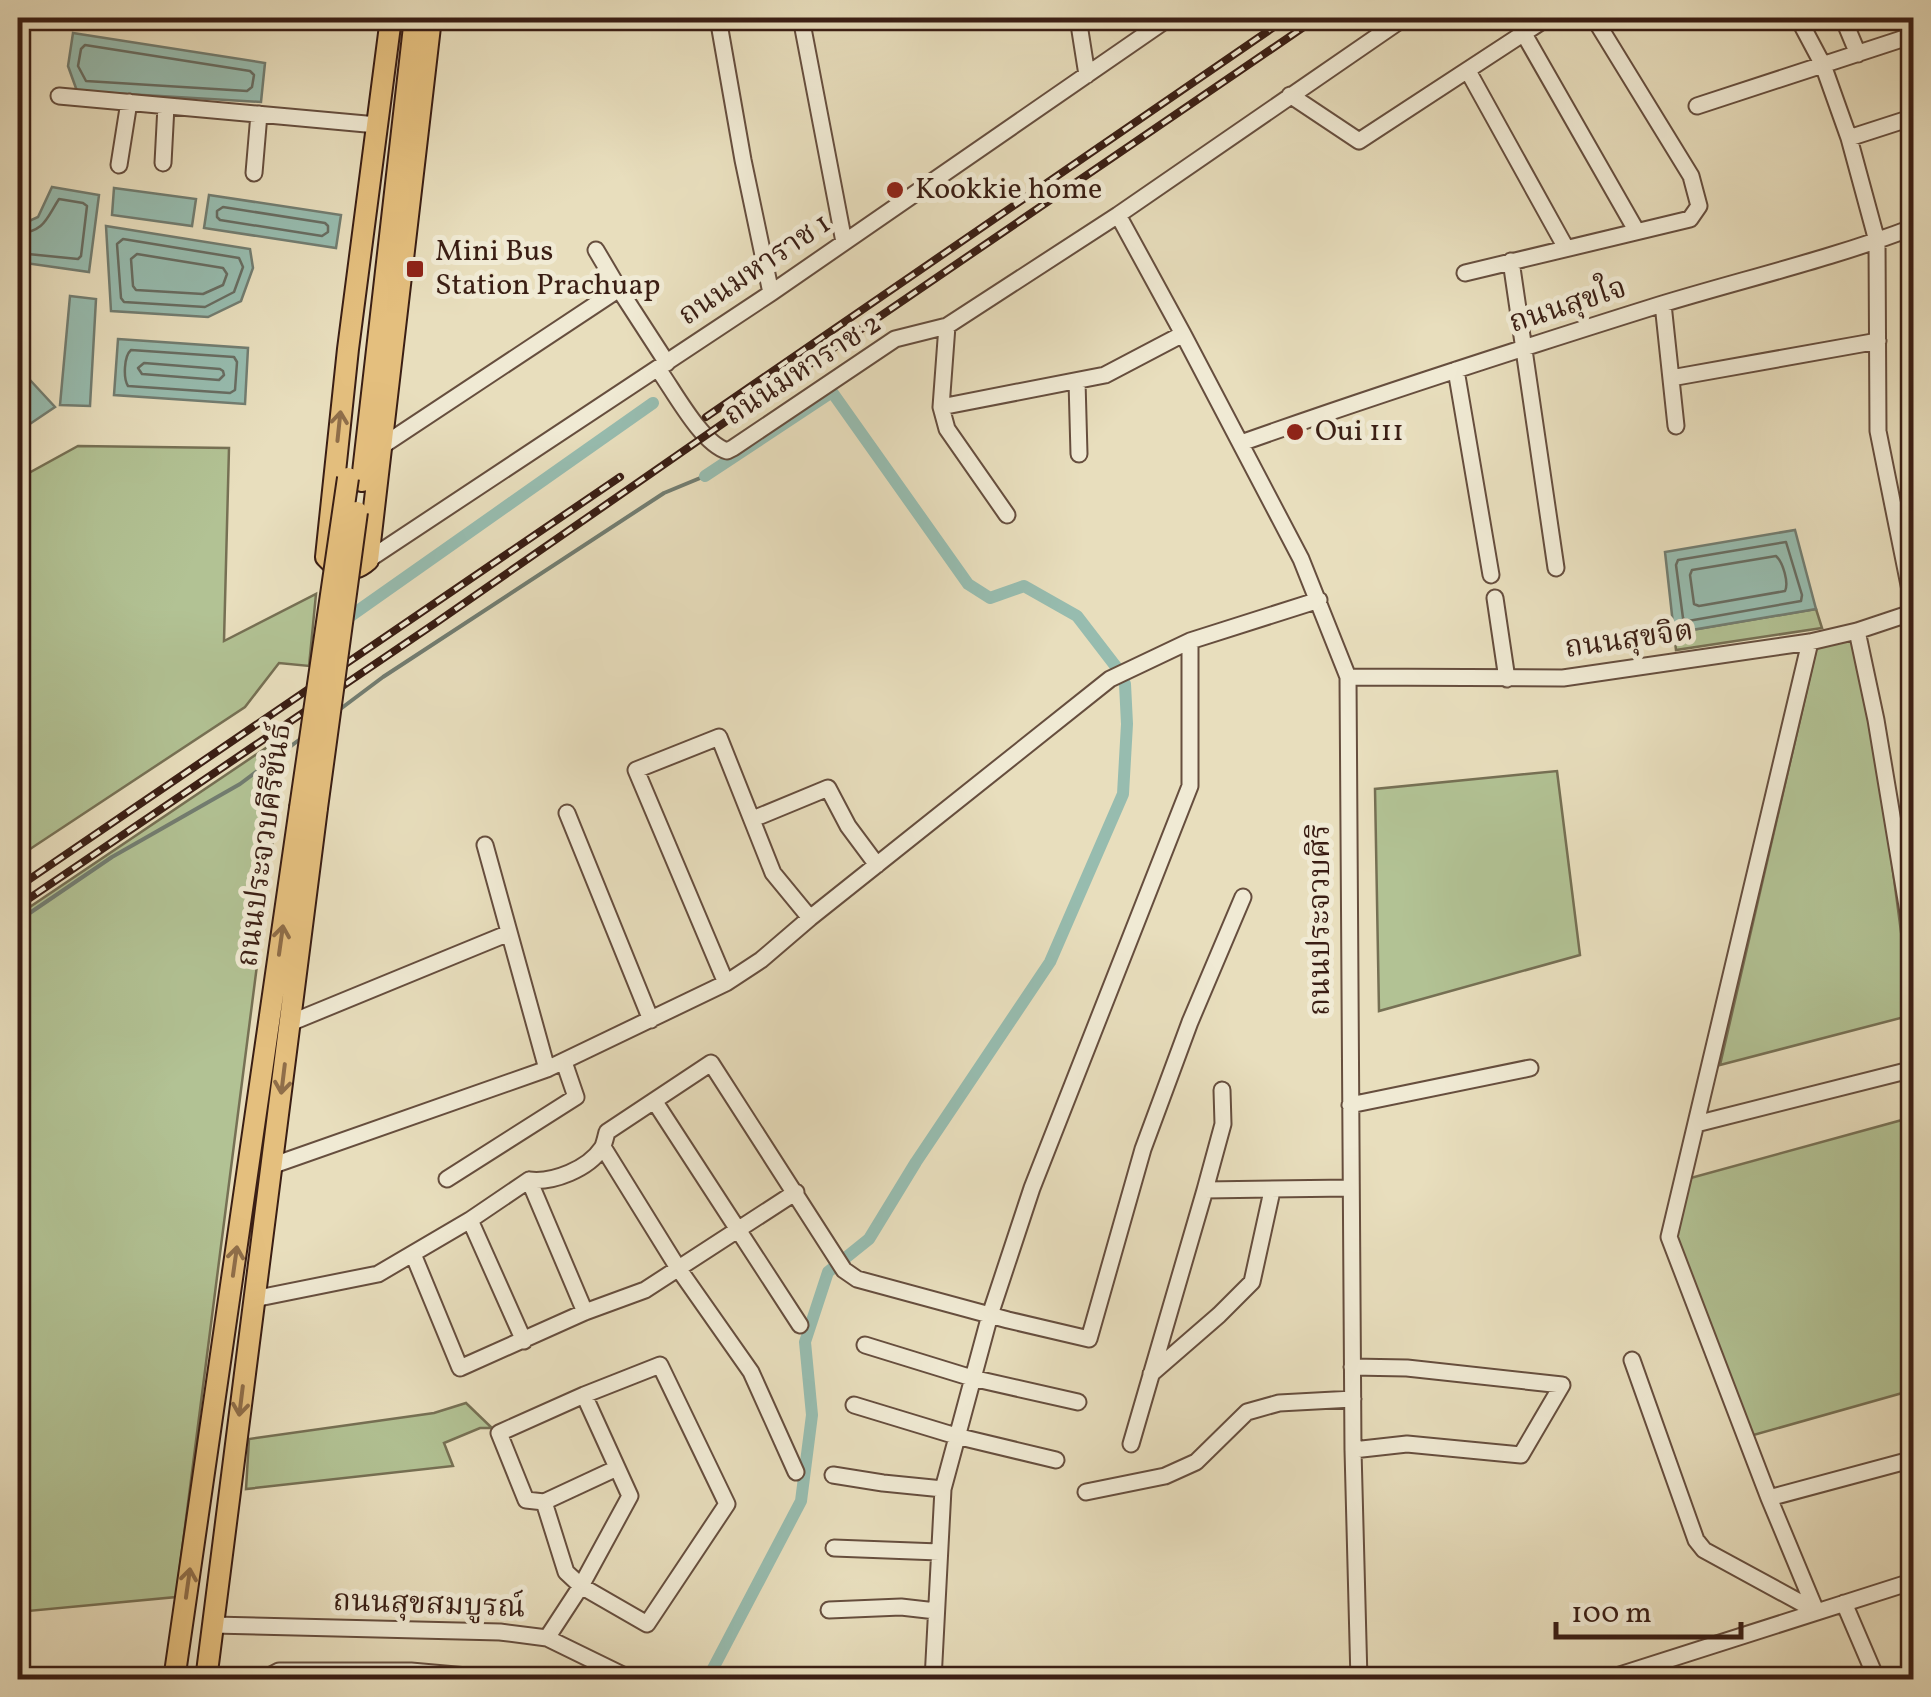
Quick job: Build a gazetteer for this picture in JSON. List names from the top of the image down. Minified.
{"streets":{"main road":["ถนนประจวบคีรีขันธ์"],"street":["ถนนมหาราช 1","ถนนสุขใจ","ถนนมหาราช 2","ถนนสุขจิต","ถนนประจวบศิริ","ถนนสุขสมบูรณ์"]},"crossings":[["ถนนมหาราช 1","ถนนมหาราช 2"],["ถนนสุขใจ","ถนนประจวบศิริ"],["ถนนมหาราช 2","ถนนประจวบศิริ"],["ถนนสุขจิต","ถนนประจวบศิริ"],["ถนนประจวบคีรีขันธ์","ถนนสุขสมบูรณ์"]],"places":{"other":["Kookkie home","Oui 111"],"transit":["Mini Bus Station Prachuap"]},"scale_bar":"100 m"}
